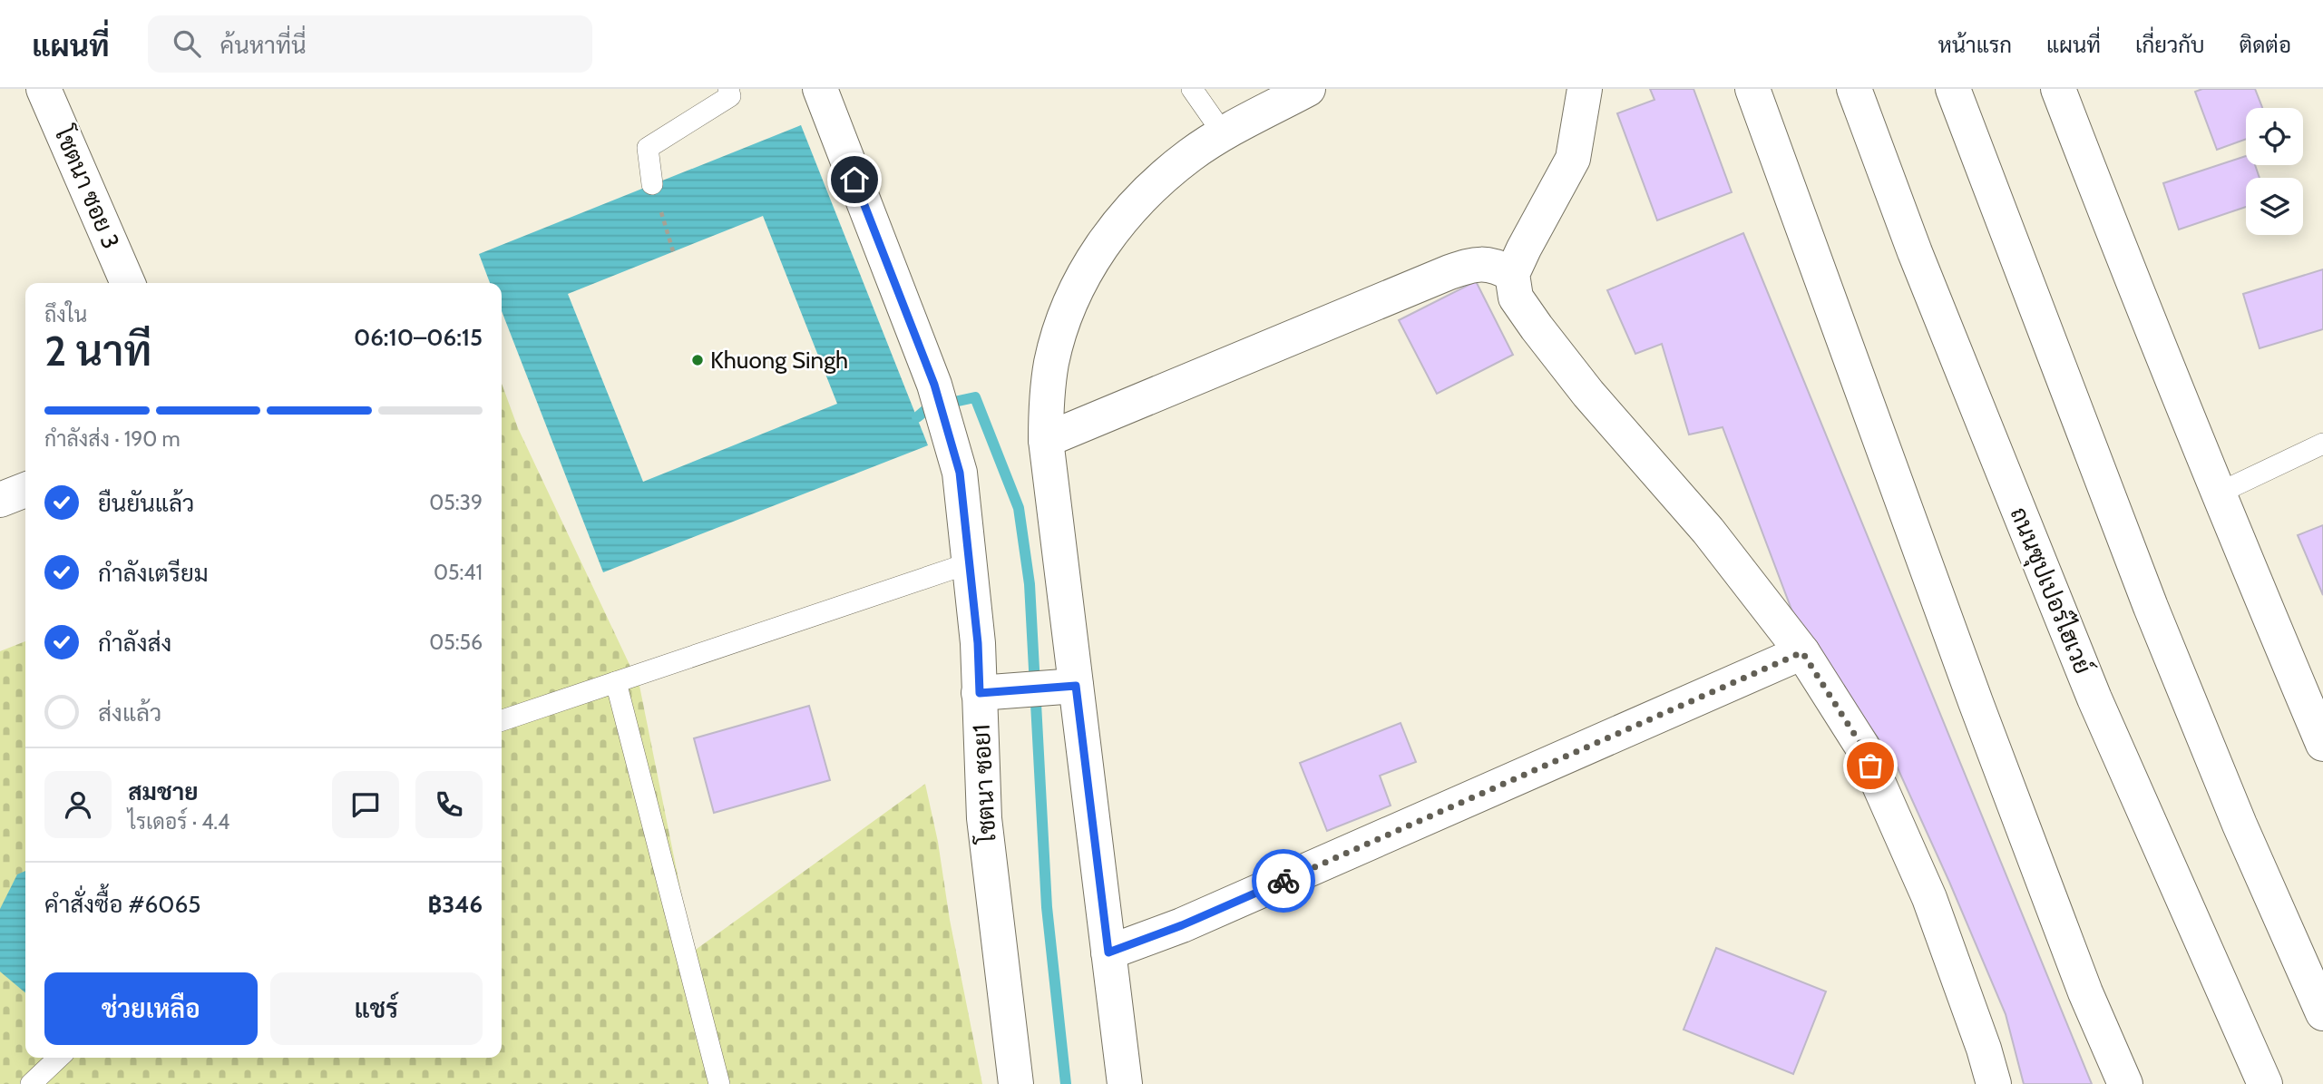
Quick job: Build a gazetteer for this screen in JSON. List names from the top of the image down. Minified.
{"streets":{"main road":["โชตนา ซอย 3","ถนนซุปเปอร์ไฮเวย์","โชตนา ซอย1"]},"places":["Khuong Singh"],"page":{"header":"แผนที่","search":"ค้นหาที่นี่","nav":["หน้าแรก","แผนที่","เกี่ยวกับ","ติดต่อ"],"heading":["2 นาที","ถึงใน","06:10–06:15"],"panel":["สมชาย","ไรเดอร์ · 4.4","คำสั่งซื้อ #6065","฿346"],"bar":"กำลังส่ง · 190 m","list":[["ยืนยันแล้ว","05:39"],["กำลังเตรียม","05:41"],["กำลังส่ง","05:56"],"ส่งแล้ว"],"buttons":["ช่วยเหลือ","แชร์"]}}
